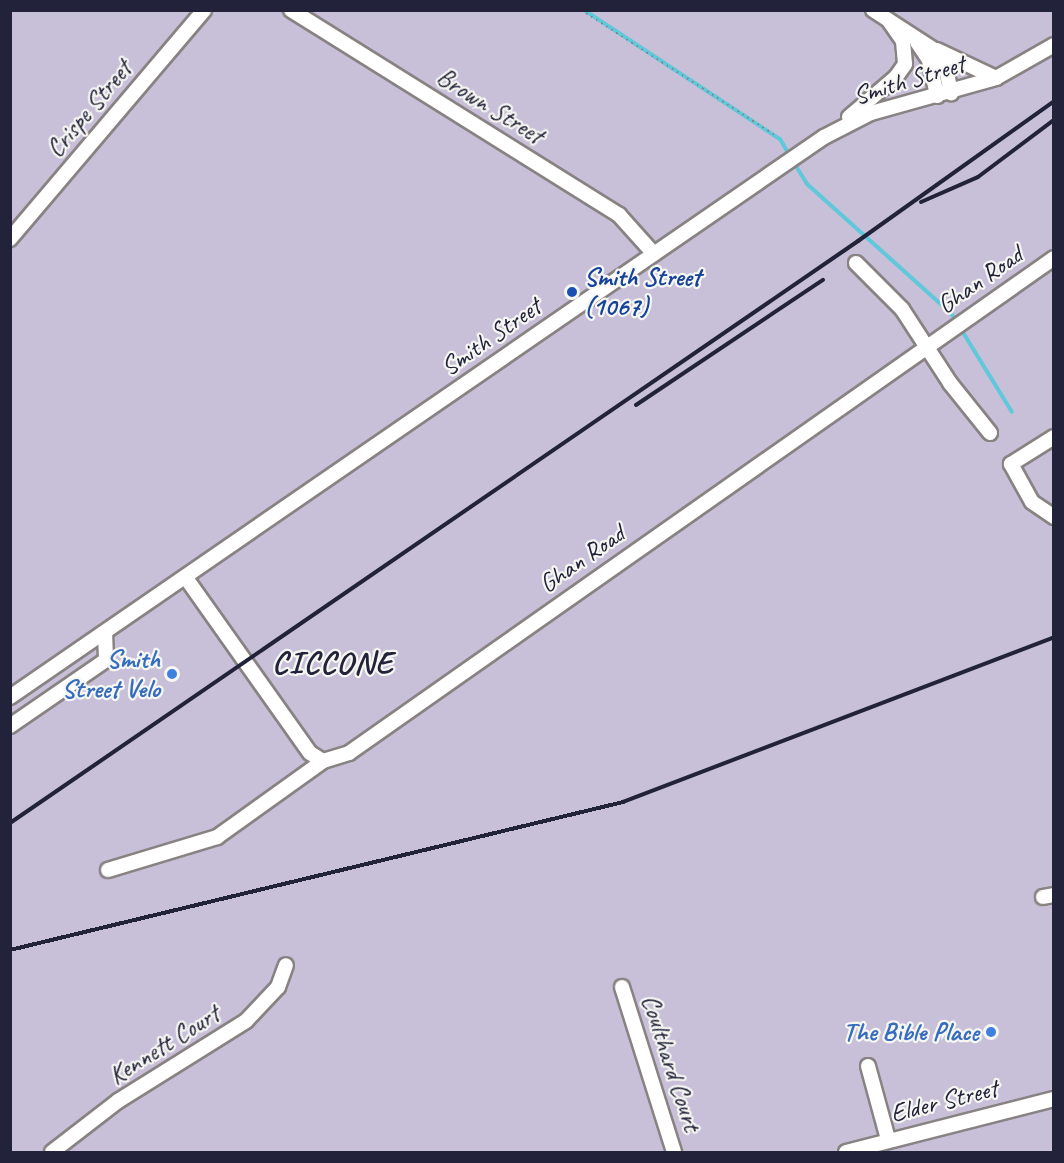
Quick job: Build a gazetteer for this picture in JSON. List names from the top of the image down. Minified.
{"streets":{"street":["Smith Street","Brown Street","Crispe Street","Ghan Road","Kennett Court","Coulthard Court","Elder Street"]},"crossings":[["Smith Street","Brown Street"]],"districts":["CICCONE"],"places":["Smith Street (1067)","Smith Street Velo","The Bible Place"]}
